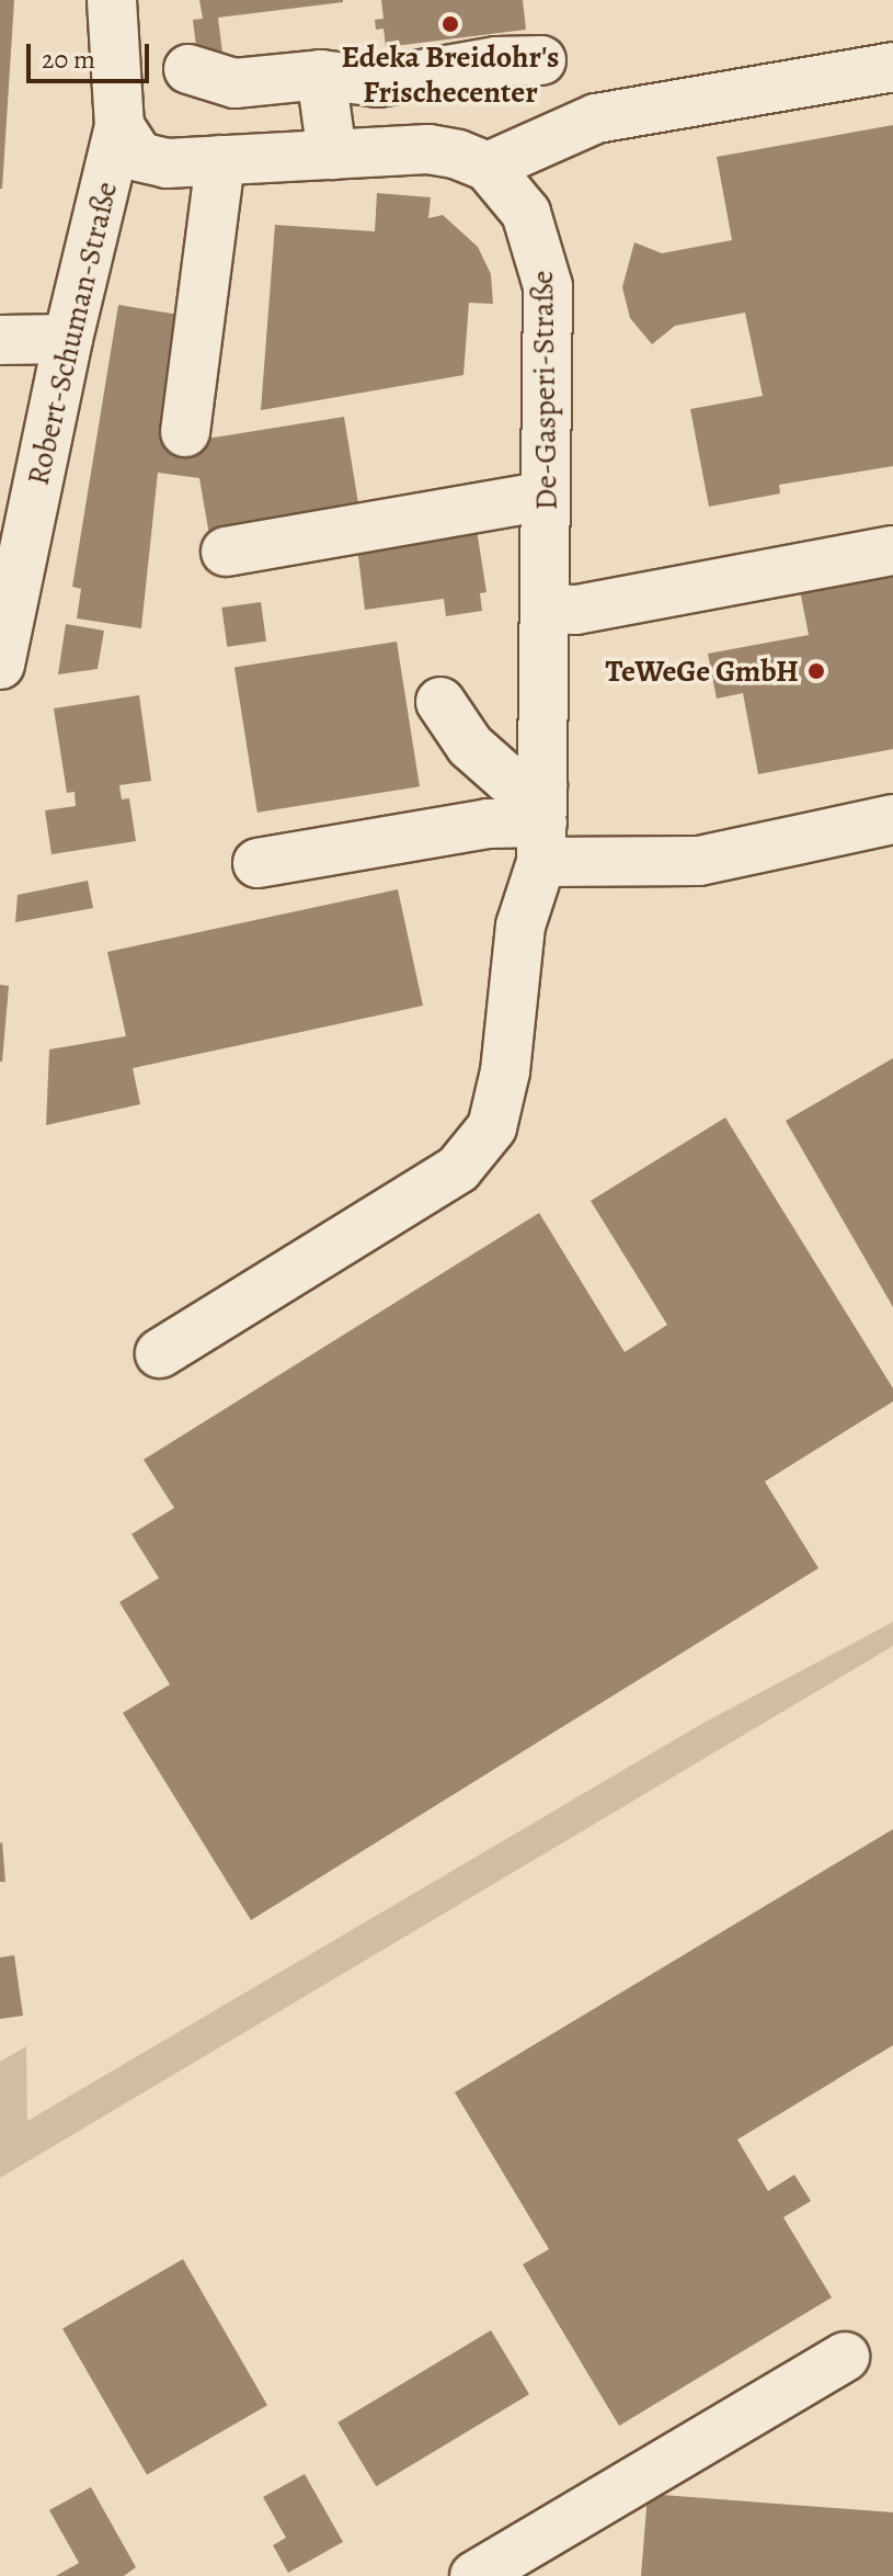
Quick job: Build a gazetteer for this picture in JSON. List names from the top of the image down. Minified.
{"streets":{"street":["Robert-Schuman-Straße","De-Gasperi-Straße"]},"places":["Edeka Breidohr's Frischecenter","TeWeGe GmbH"],"scale_bar":"20 m"}
